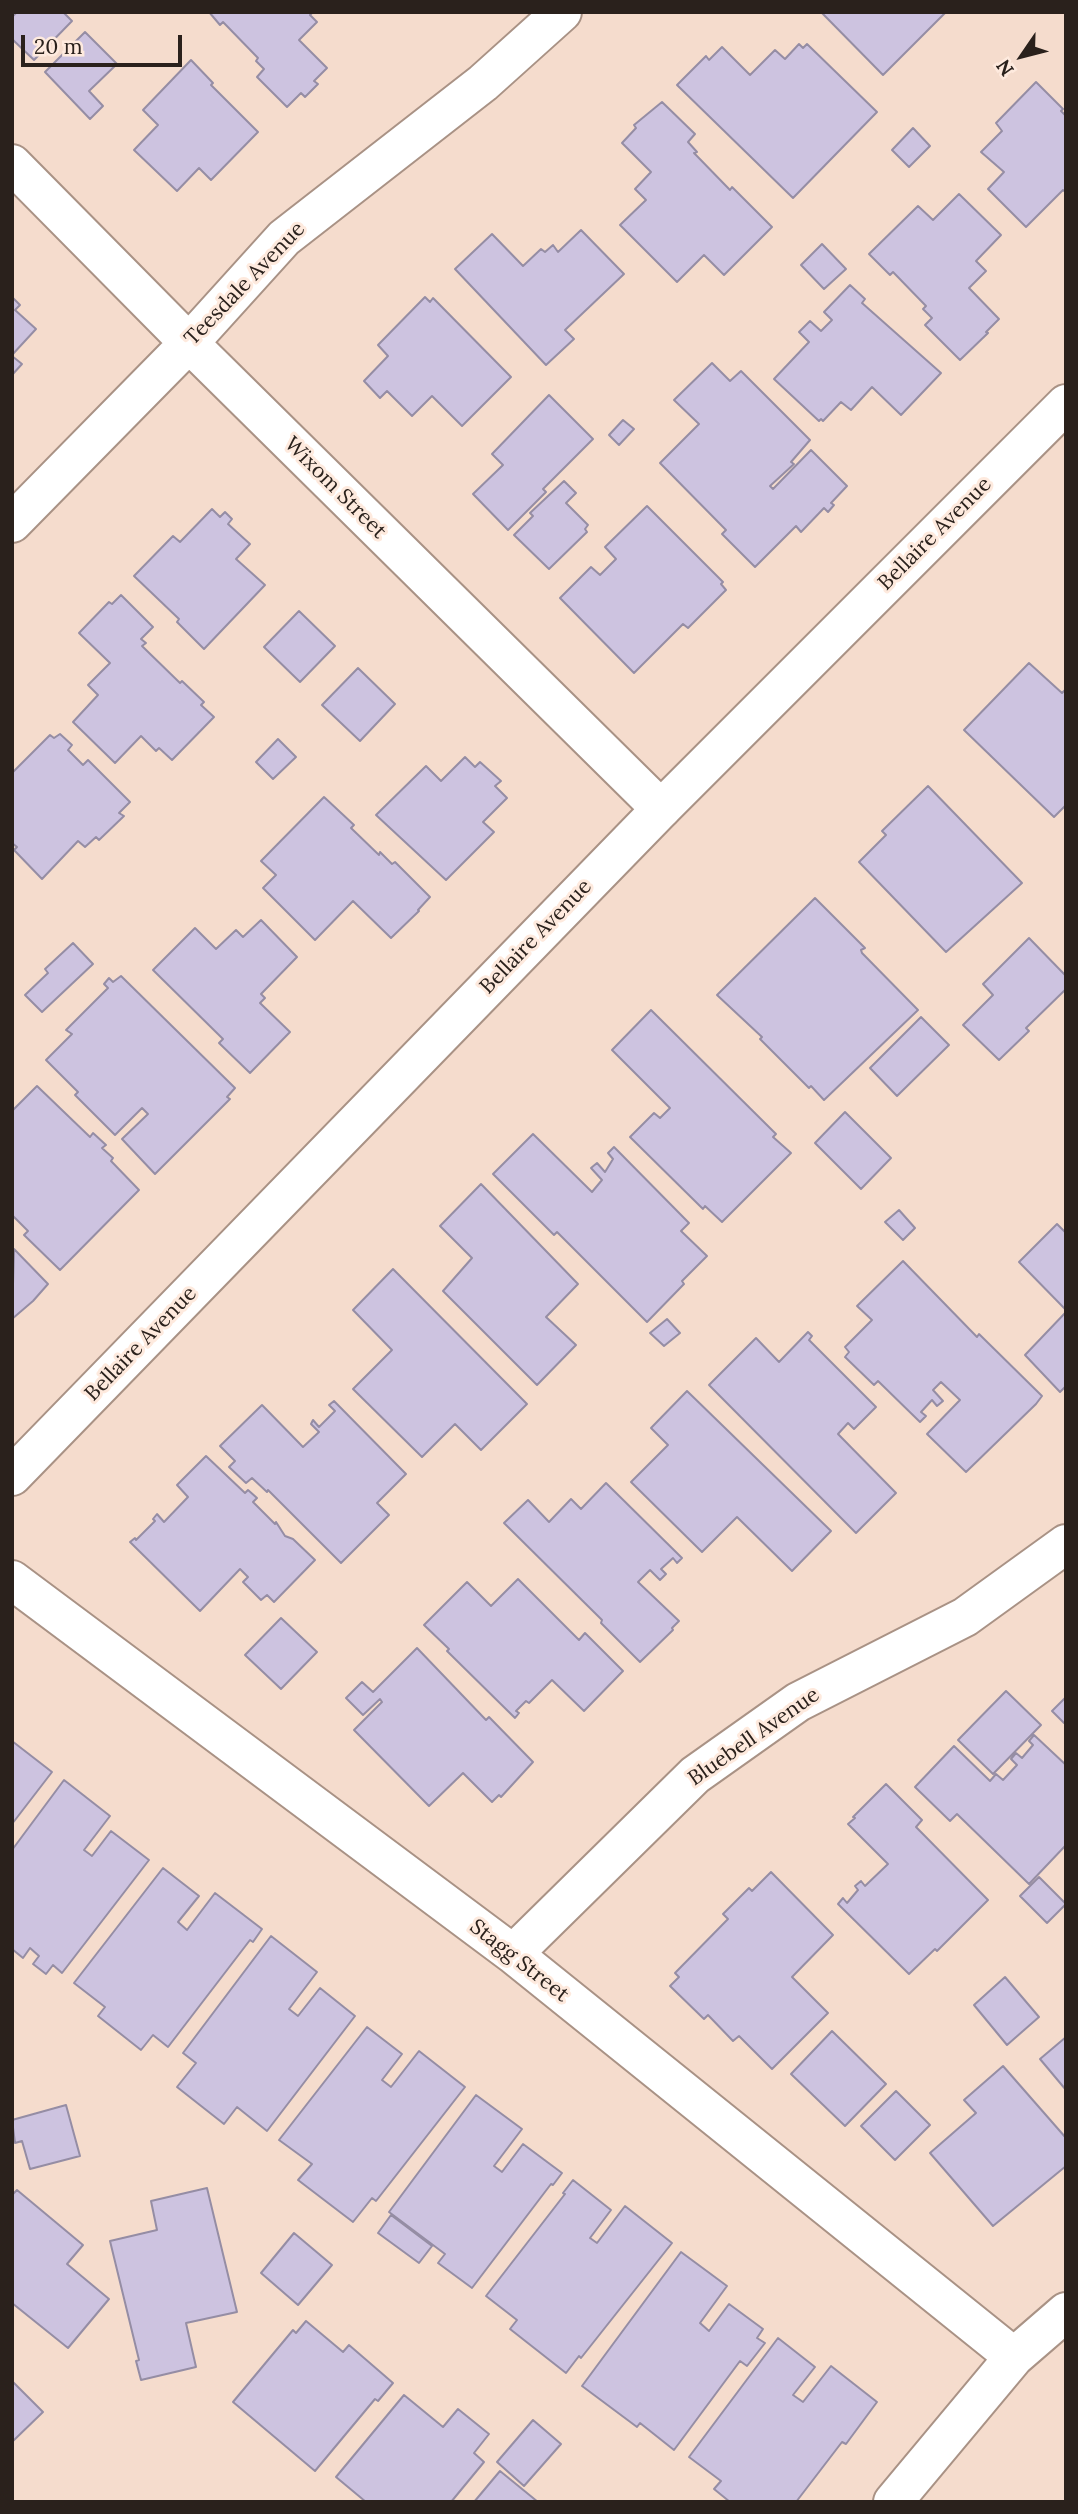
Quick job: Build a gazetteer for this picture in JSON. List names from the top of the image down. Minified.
{"streets":{"street":["Teesdale Avenue","Wixom Street","Bellaire Avenue","Bluebell Avenue","Stagg Street"]},"crossings":[["Teesdale Avenue","Wixom Street"],["Wixom Street","Bellaire Avenue"],["Bluebell Avenue","Stagg Street"]],"scale_bar":"20 m","north":"bottom left"}
